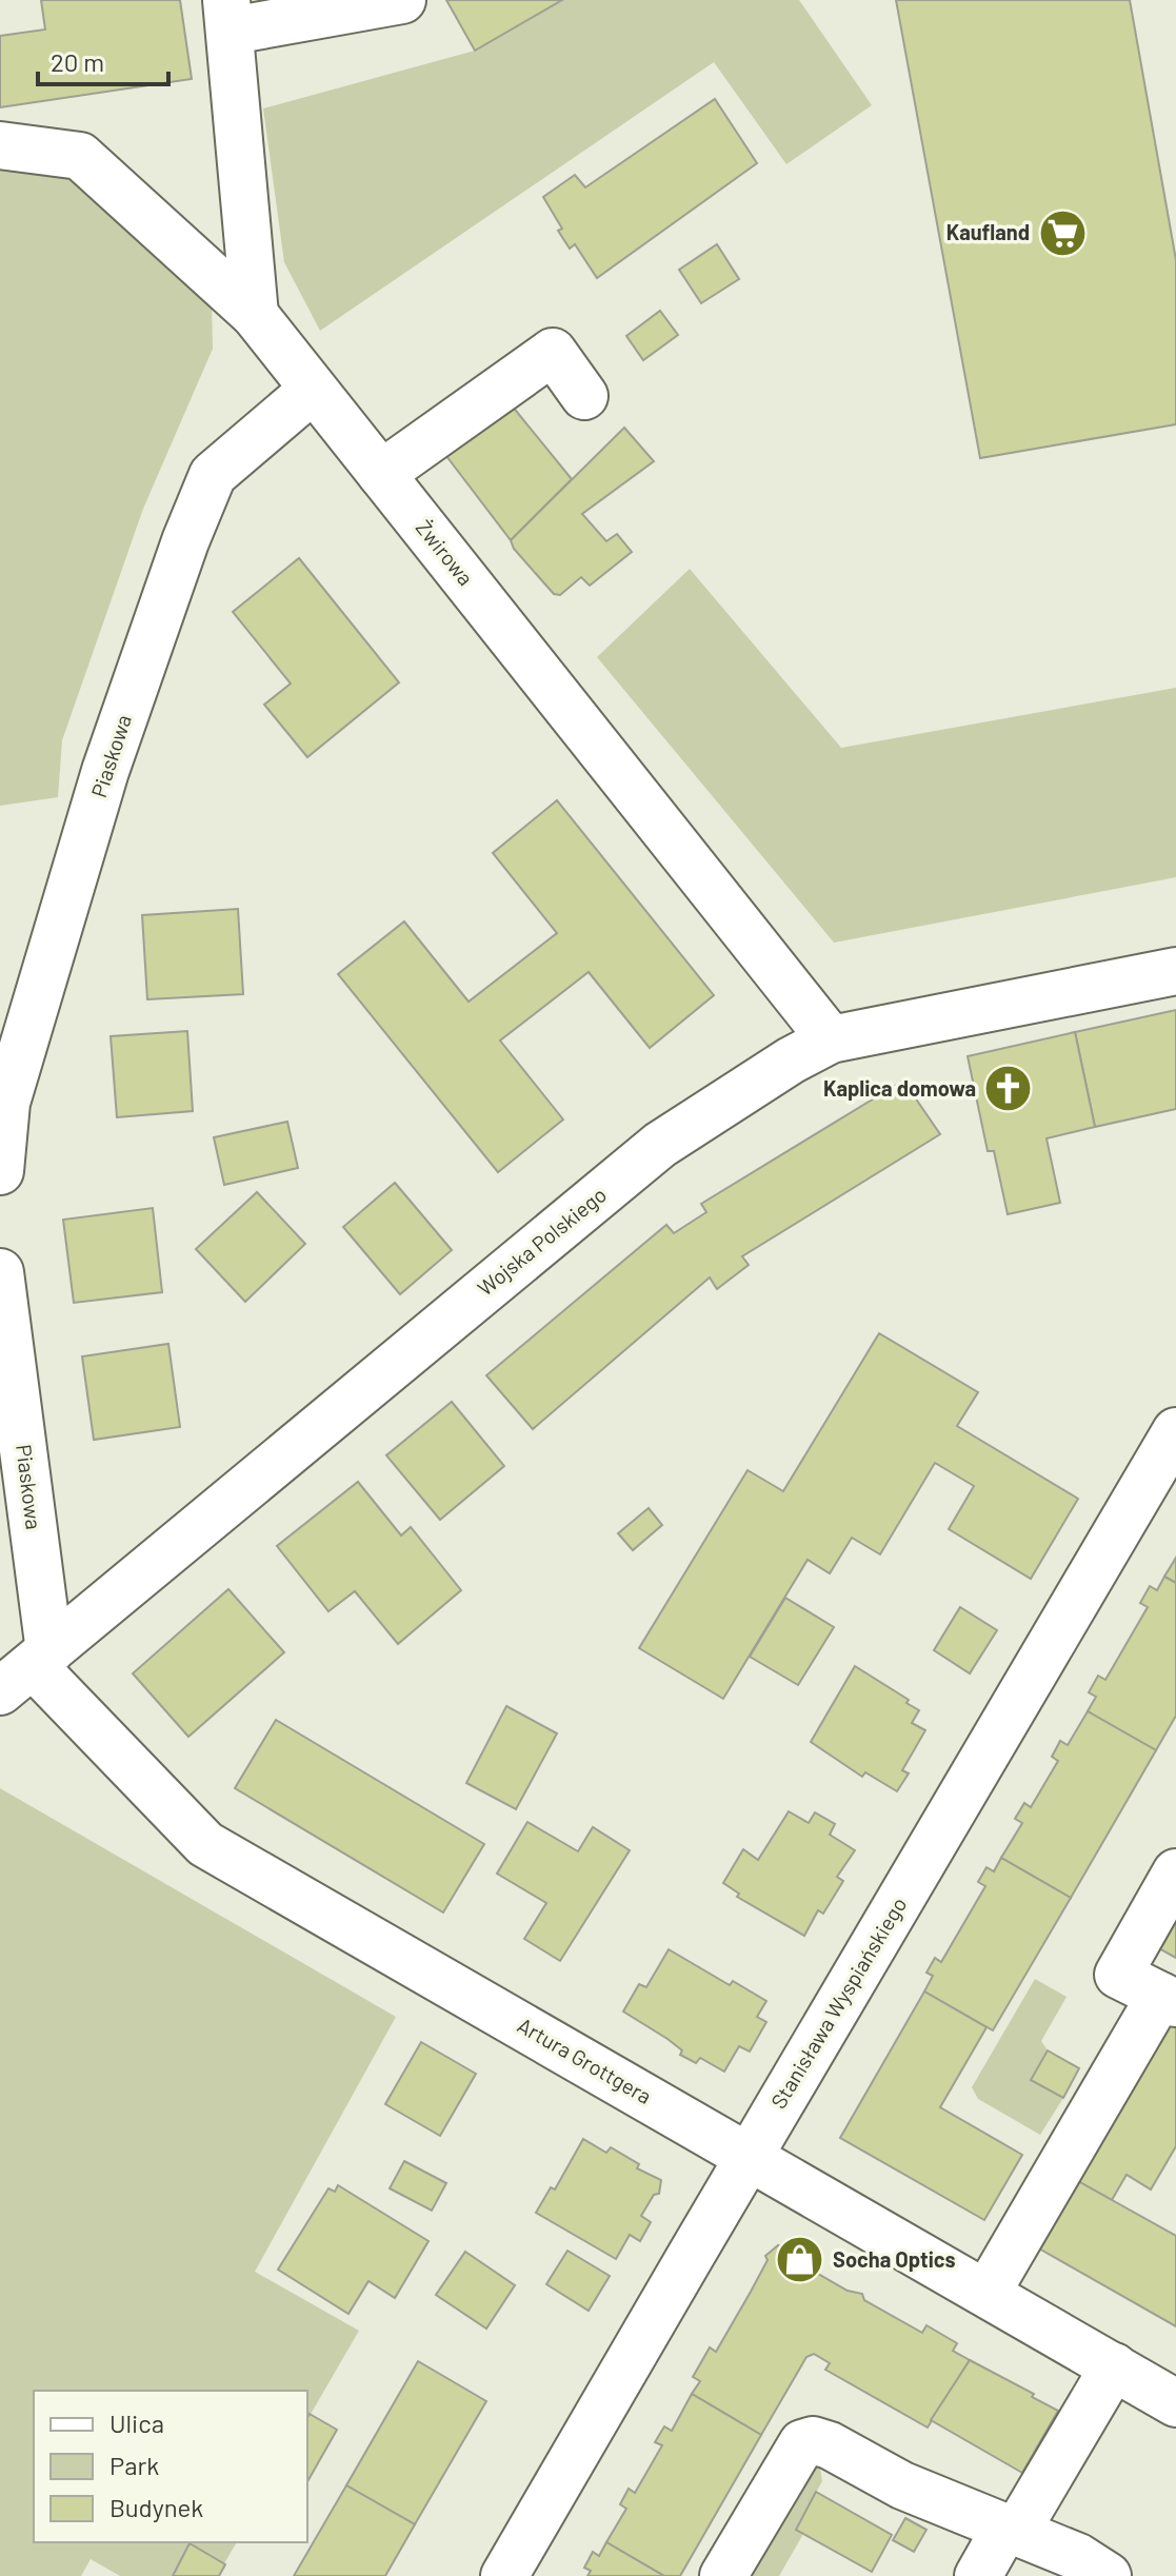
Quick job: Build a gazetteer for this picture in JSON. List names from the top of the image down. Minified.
{"streets":{"street":["Żwirowa","Piaskowa","Wojska Polskiego","Stanisława Wyspiańskiego","Artura Grottgera"]},"crossings":[["Żwirowa","Piaskowa"],["Żwirowa","Wojska Polskiego"],["Piaskowa","Wojska Polskiego"],["Piaskowa","Artura Grottgera"],["Wojska Polskiego","Artura Grottgera"],["Stanisława Wyspiańskiego","Artura Grottgera"]],"places":{"supermarket":["Kaufland"],"church":["Kaplica domowa"],"shop":["Socha Optics"]},"legend":["Ulica","Park","Budynek"],"scale_bar":"20 m"}
